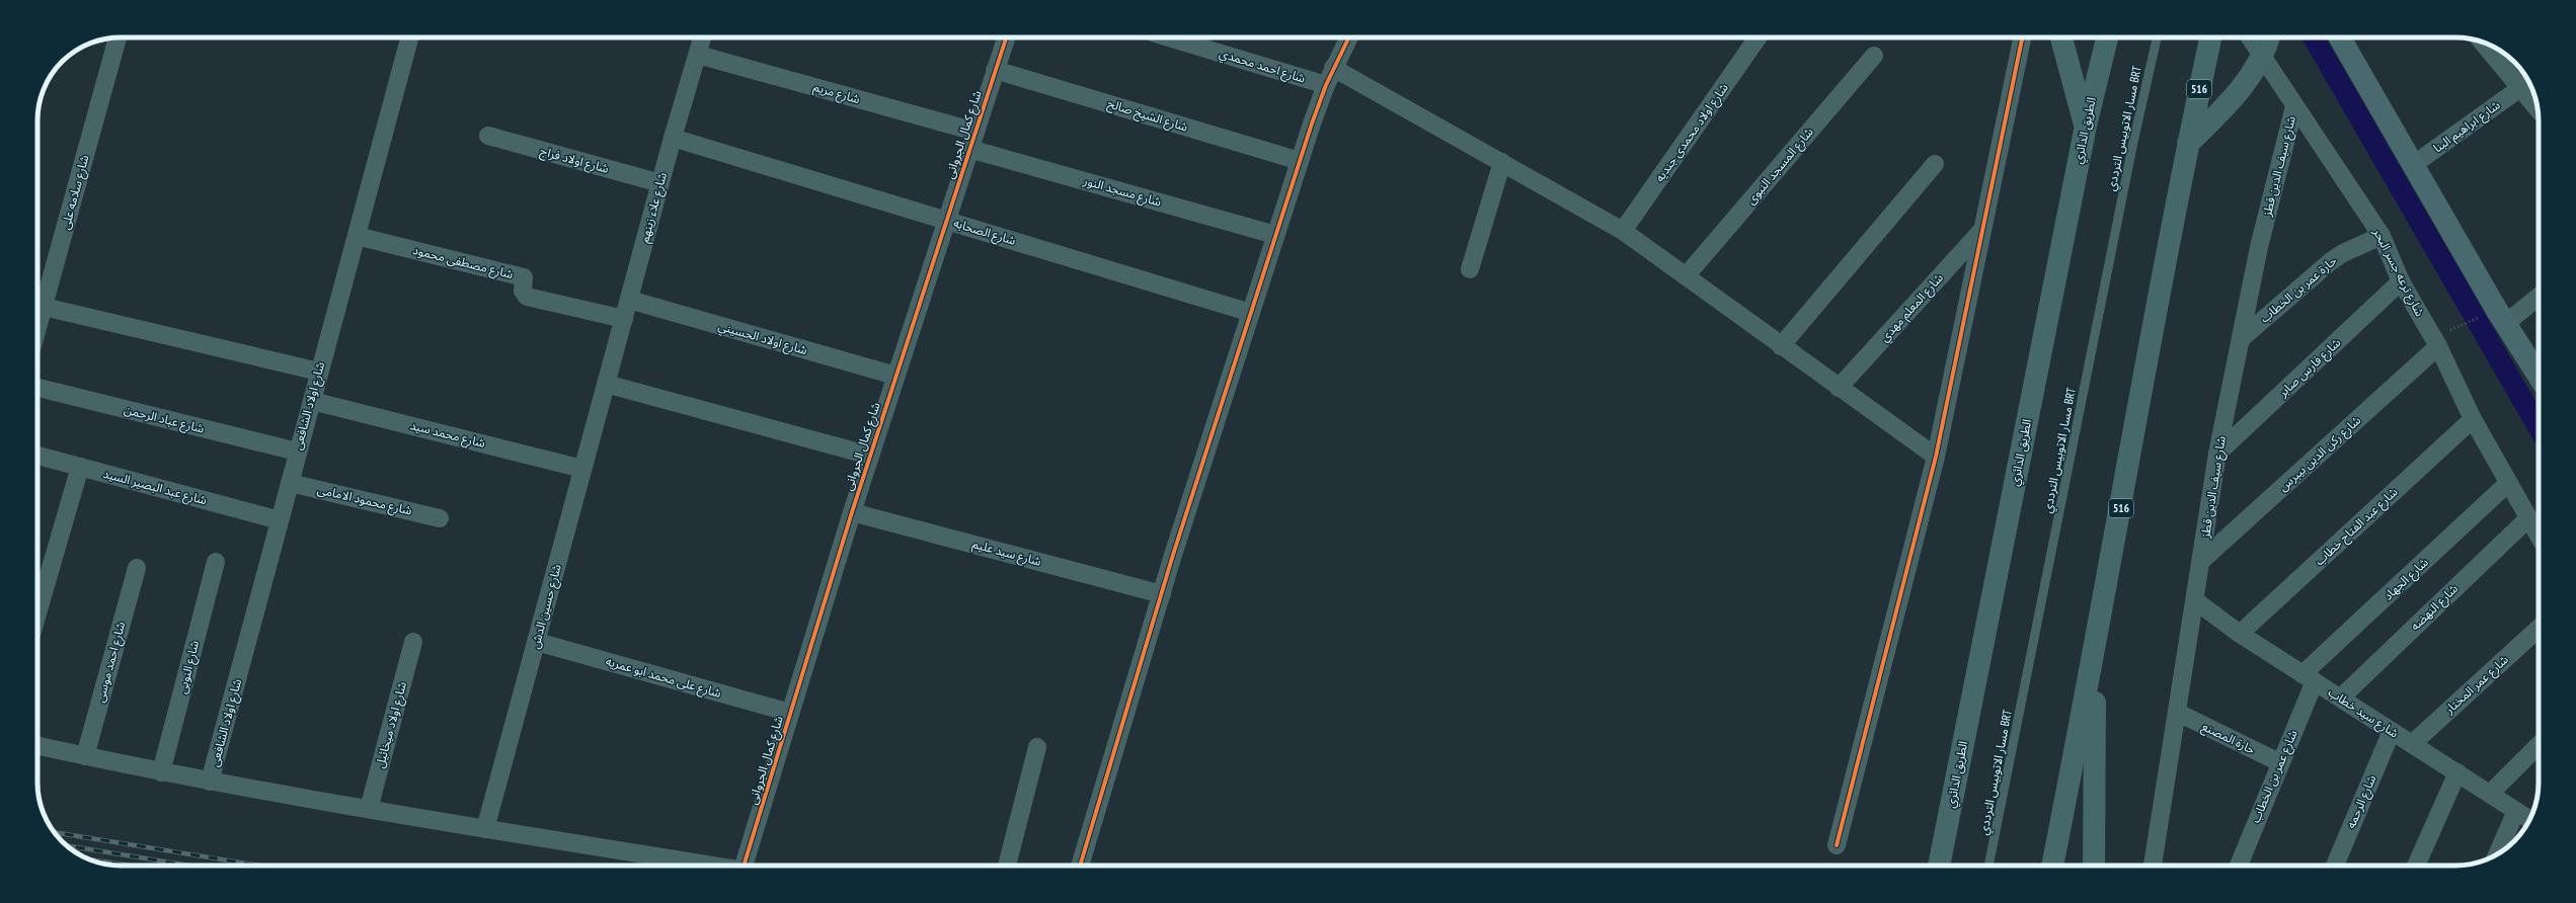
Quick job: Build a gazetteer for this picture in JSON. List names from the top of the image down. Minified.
{"streets":{"highway":["516","الطريق الدائري"],"street":["شارع احمد محمدي","شارع مريم","شارع الشيخ صالح","شارع ابراهيم البنا","شارع اولاد محمدى جنديه","شارع كمال الجروانى","شارع اولاد فراج","شارع المسجد النبوى","شارع سيف الدين قطز","شارع مسجد النور","شارع سلامه على","شارع علاء زينهم","شارع الصحابه","شارع مصطفى محمود","شارع ترعه جسر البحر","حارة عمر بن الخطاب","شارع المعلم مهدي","شارع اولاد الحسيني","شارع فارس صابر","شارع اولاد الشافعى","شارع عباد الرحمن","شارع محمد سيد","شارع ركن الدين بيبرس","شارع عبد البصير السيد","شارع محمود الامامى","شارع عبد الفتاح خطاب","شارع سيد عليم","شارع الجهاد","شارع حسين الدش","شارع النهضه","شارع احمد موسى","شارع النوبى","شارع على محمد ابو عمريه","شارع عمر المختار","شارع سيد خطاب","شارع اولاد ميخائيل","حارة المصنع","شارع عمر بن الخطاب","شارع الرحمه"],"lane":["مسار الاتوبيس الترددي BRT"]},"crossings":[["شارع مريم","شارع كمال الجروانى"],["شارع مريم","شارع مسجد النور"],["شارع مريم","شارع علاء زينهم"],["شارع الشيخ صالح","شارع كمال الجروانى"],["شارع كمال الجروانى","شارع مسجد النور"],["شارع كمال الجروانى","شارع الصحابه"],["شارع كمال الجروانى","شارع اولاد الحسيني"],["شارع كمال الجروانى","شارع سيد عليم"],["شارع كمال الجروانى","شارع على محمد ابو عمريه"],["شارع اولاد فراج","شارع علاء زينهم"],["شارع سيف الدين قطز","شارع ترعه جسر البحر"],["شارع سيف الدين قطز","حارة عمر بن الخطاب"],["شارع سيف الدين قطز","شارع فارس صابر"],["شارع سيف الدين قطز","شارع ركن الدين بيبرس"],["شارع سيف الدين قطز","شارع سيد خطاب"],["شارع سيف الدين قطز","حارة المصنع"],["شارع علاء زينهم","شارع الصحابه"],["شارع علاء زينهم","شارع مصطفى محمود"],["شارع علاء زينهم","شارع اولاد الحسيني"],["شارع علاء زينهم","شارع حسين الدش"],["شارع مصطفى محمود","شارع اولاد الشافعى"],["شارع ترعه جسر البحر","حارة عمر بن الخطاب"],["شارع ترعه جسر البحر","شارع فارس صابر"],["شارع ترعه جسر البحر","شارع ركن الدين بيبرس"],["شارع ترعه جسر البحر","شارع عبد الفتاح خطاب"],["شارع ترعه جسر البحر","شارع الجهاد"],["شارع ترعه جسر البحر","شارع النهضه"],["شارع اولاد الشافعى","شارع عباد الرحمن"],["شارع اولاد الشافعى","شارع محمد سيد"],["شارع اولاد الشافعى","شارع عبد البصير السيد"],["شارع اولاد الشافعى","شارع محمود الامامى"],["شارع محمد سيد","شارع حسين الدش"],["شارع عبد الفتاح خطاب","شارع سيد خطاب"],["شارع الجهاد","شارع سيد خطاب"],["شارع الجهاد","شارع عمر بن الخطاب"],["شارع حسين الدش","شارع على محمد ابو عمريه"],["شارع النهضه","شارع سيد خطاب"],["شارع عمر المختار","شارع سيد خطاب"],["شارع سيد خطاب","شارع عمر بن الخطاب"],["شارع سيد خطاب","شارع الرحمه"],["حارة المصنع","شارع عمر بن الخطاب"]]}
